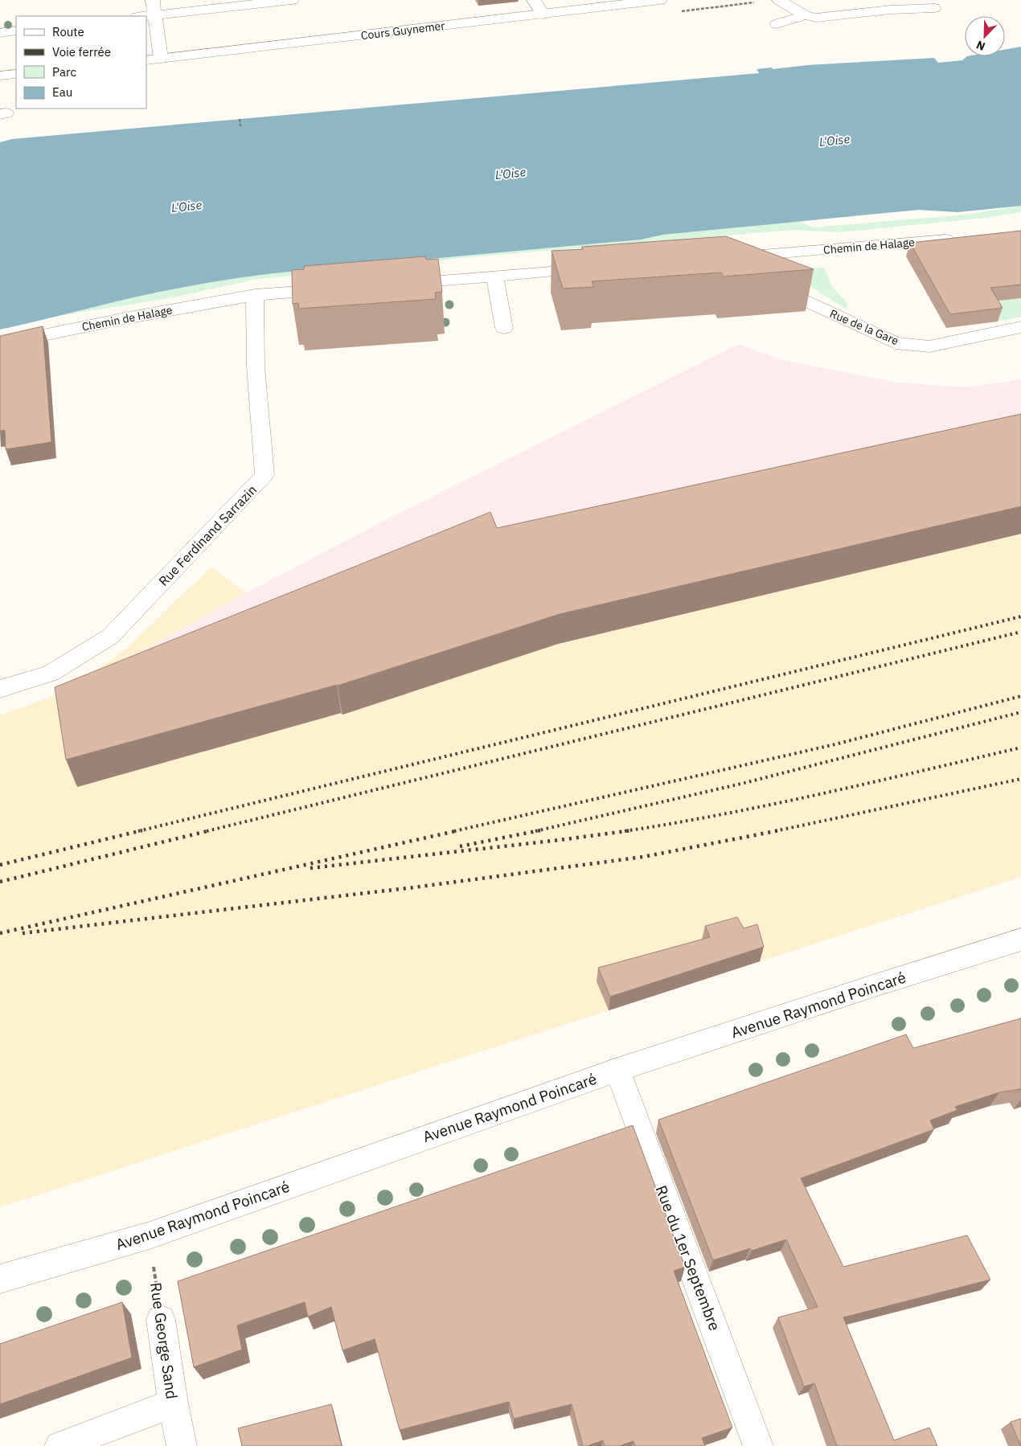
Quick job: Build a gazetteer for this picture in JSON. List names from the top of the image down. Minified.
{"streets":{"street":["Cours Guynemer","Chemin de Halage","Rue de la Gare","Rue Ferdinand Sarrazin","Avenue Raymond Poincaré","Rue du 1er Septembre","Rue George Sand"]},"crossings":[["Chemin de Halage","Rue Ferdinand Sarrazin"],["Avenue Raymond Poincaré","Rue du 1er Septembre"],["Avenue Raymond Poincaré","Rue George Sand"]],"water":["L'Oise"],"legend":["Route","Voie ferrée","Parc","Eau"],"north":"bottom left"}
